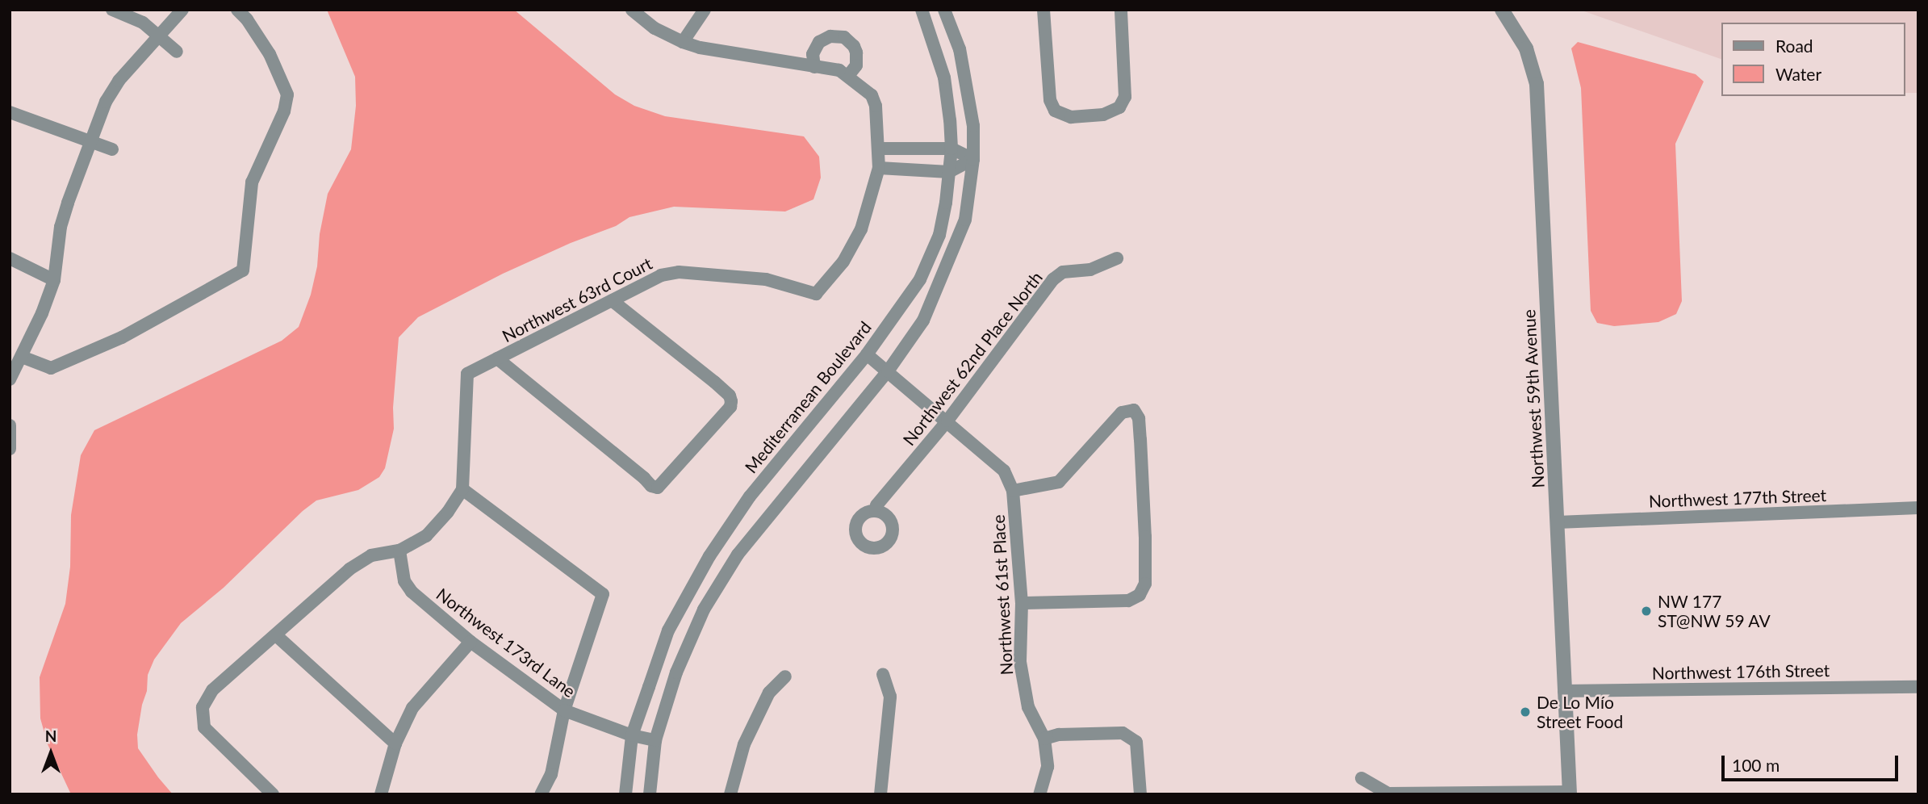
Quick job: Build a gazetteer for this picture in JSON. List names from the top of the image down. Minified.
{"streets":{"street":["Northwest 63rd Court","Northwest 62nd Place North","Mediterranean Boulevard","Northwest 59th Avenue","Northwest 177th Street","Northwest 61st Place","Northwest 173rd Lane","Northwest 176th Street"]},"crossings":[["Mediterranean Boulevard","Northwest 173rd Lane"],["Northwest 59th Avenue","Northwest 177th Street"],["Northwest 59th Avenue","Northwest 176th Street"]],"places":["NW 177 ST@NW 59 AV","De Lo Mío Street Food"],"legend":["Road","Water"],"scale_bar":"100 m","north":"top"}
